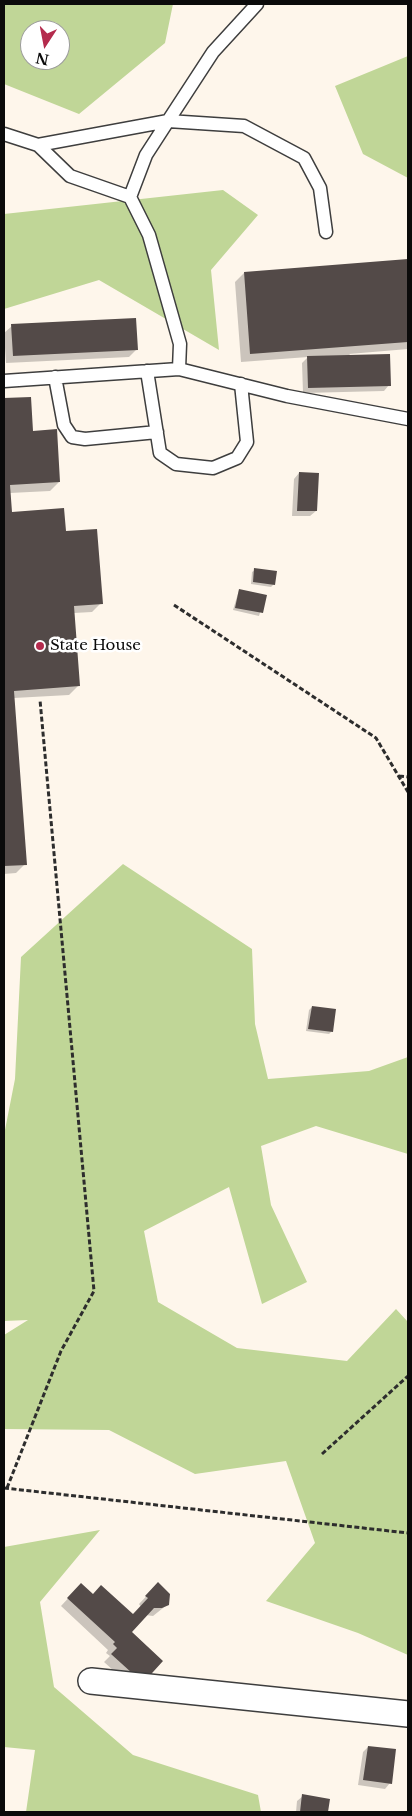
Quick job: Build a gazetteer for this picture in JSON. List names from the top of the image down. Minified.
{"places":["State House"],"north":"bottom"}
